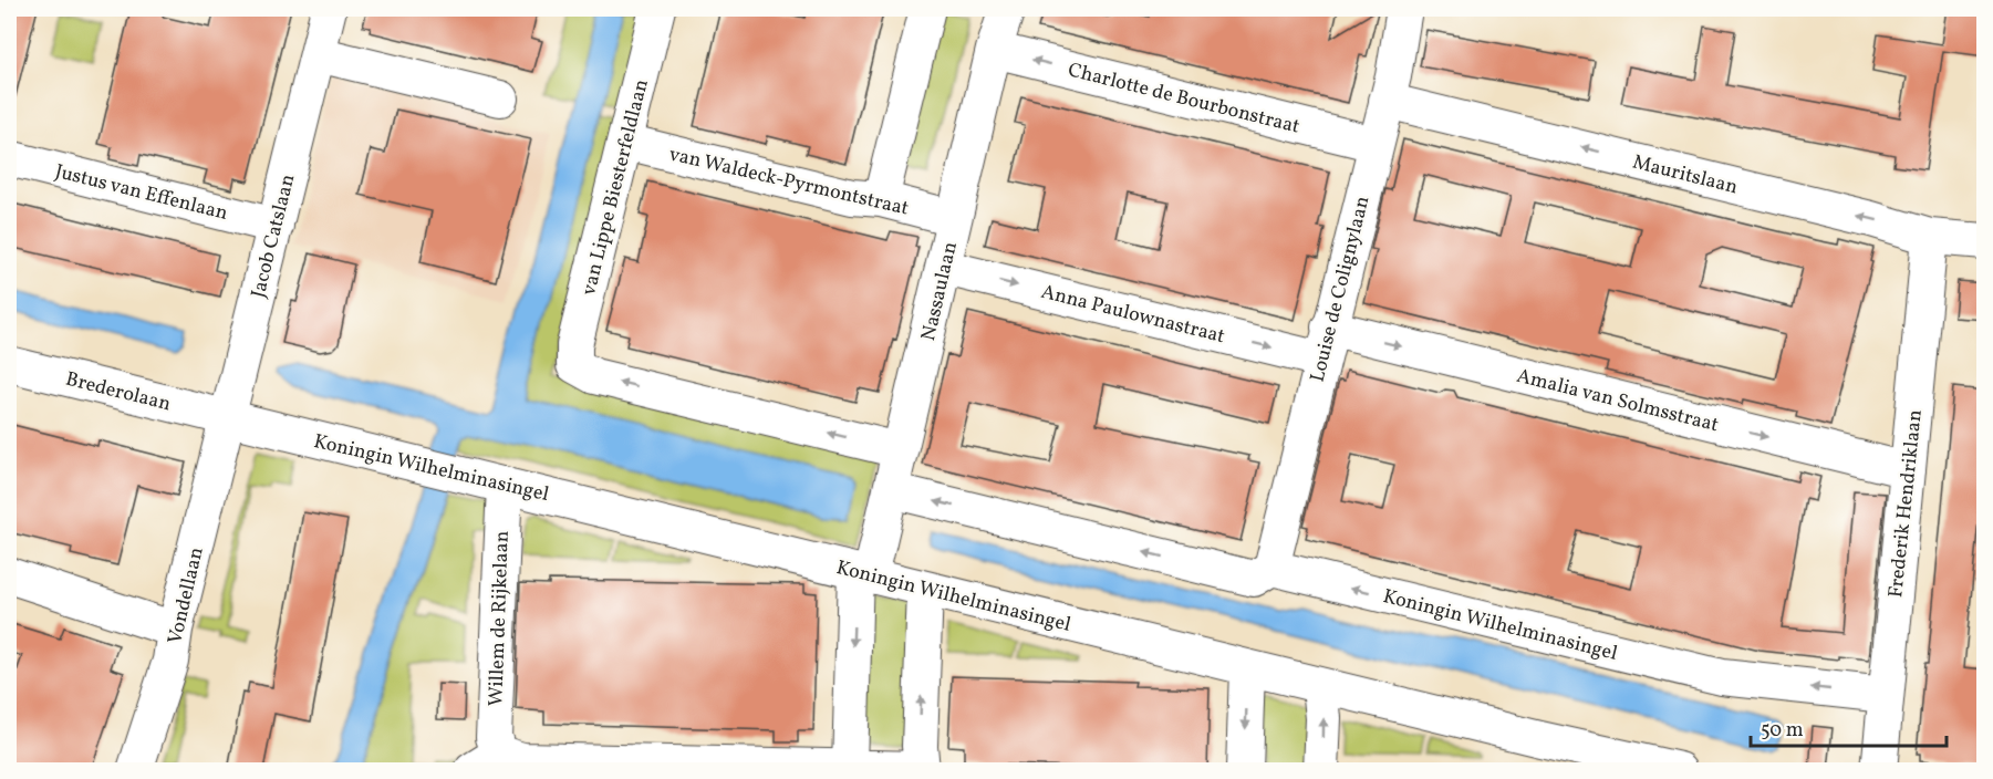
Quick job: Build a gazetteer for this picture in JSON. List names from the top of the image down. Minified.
{"streets":{"street":["Charlotte de Bourbonstraat","Mauritslaan","van Waldeck-Pyrmontstraat","van Lippe Biesterfeldlaan","Justus van Effenlaan","Jacob Catslaan","Louise de Colignylaan","Nassaulaan","Anna Paulownastraat","Brederolaan","Amalia van Solmsstraat","Koningin Wilhelminasingel","Frederik Hendriklaan","Vondellaan","Willem de Rijkelaan"]},"crossings":[["Charlotte de Bourbonstraat","Louise de Colignylaan"],["Charlotte de Bourbonstraat","Nassaulaan"],["Mauritslaan","Louise de Colignylaan"],["Mauritslaan","Frederik Hendriklaan"],["van Waldeck-Pyrmontstraat","van Lippe Biesterfeldlaan"],["van Waldeck-Pyrmontstraat","Nassaulaan"],["van Lippe Biesterfeldlaan","Nassaulaan"],["Justus van Effenlaan","Jacob Catslaan"],["Jacob Catslaan","Brederolaan"],["Jacob Catslaan","Koningin Wilhelminasingel"],["Jacob Catslaan","Vondellaan"],["Louise de Colignylaan","Anna Paulownastraat"],["Louise de Colignylaan","Amalia van Solmsstraat"],["Louise de Colignylaan","Koningin Wilhelminasingel"],["Nassaulaan","Anna Paulownastraat"],["Nassaulaan","Koningin Wilhelminasingel"],["Nassaulaan","Willem de Rijkelaan"],["Anna Paulownastraat","Amalia van Solmsstraat"],["Brederolaan","Koningin Wilhelminasingel"],["Brederolaan","Vondellaan"],["Amalia van Solmsstraat","Frederik Hendriklaan"],["Koningin Wilhelminasingel","Frederik Hendriklaan"],["Koningin Wilhelminasingel","Vondellaan"],["Koningin Wilhelminasingel","Willem de Rijkelaan"]],"one_way":["Charlotte de Bourbonstraat","Mauritslaan","Anna Paulownastraat","Amalia van Solmsstraat"],"scale_bar":"50 m"}
